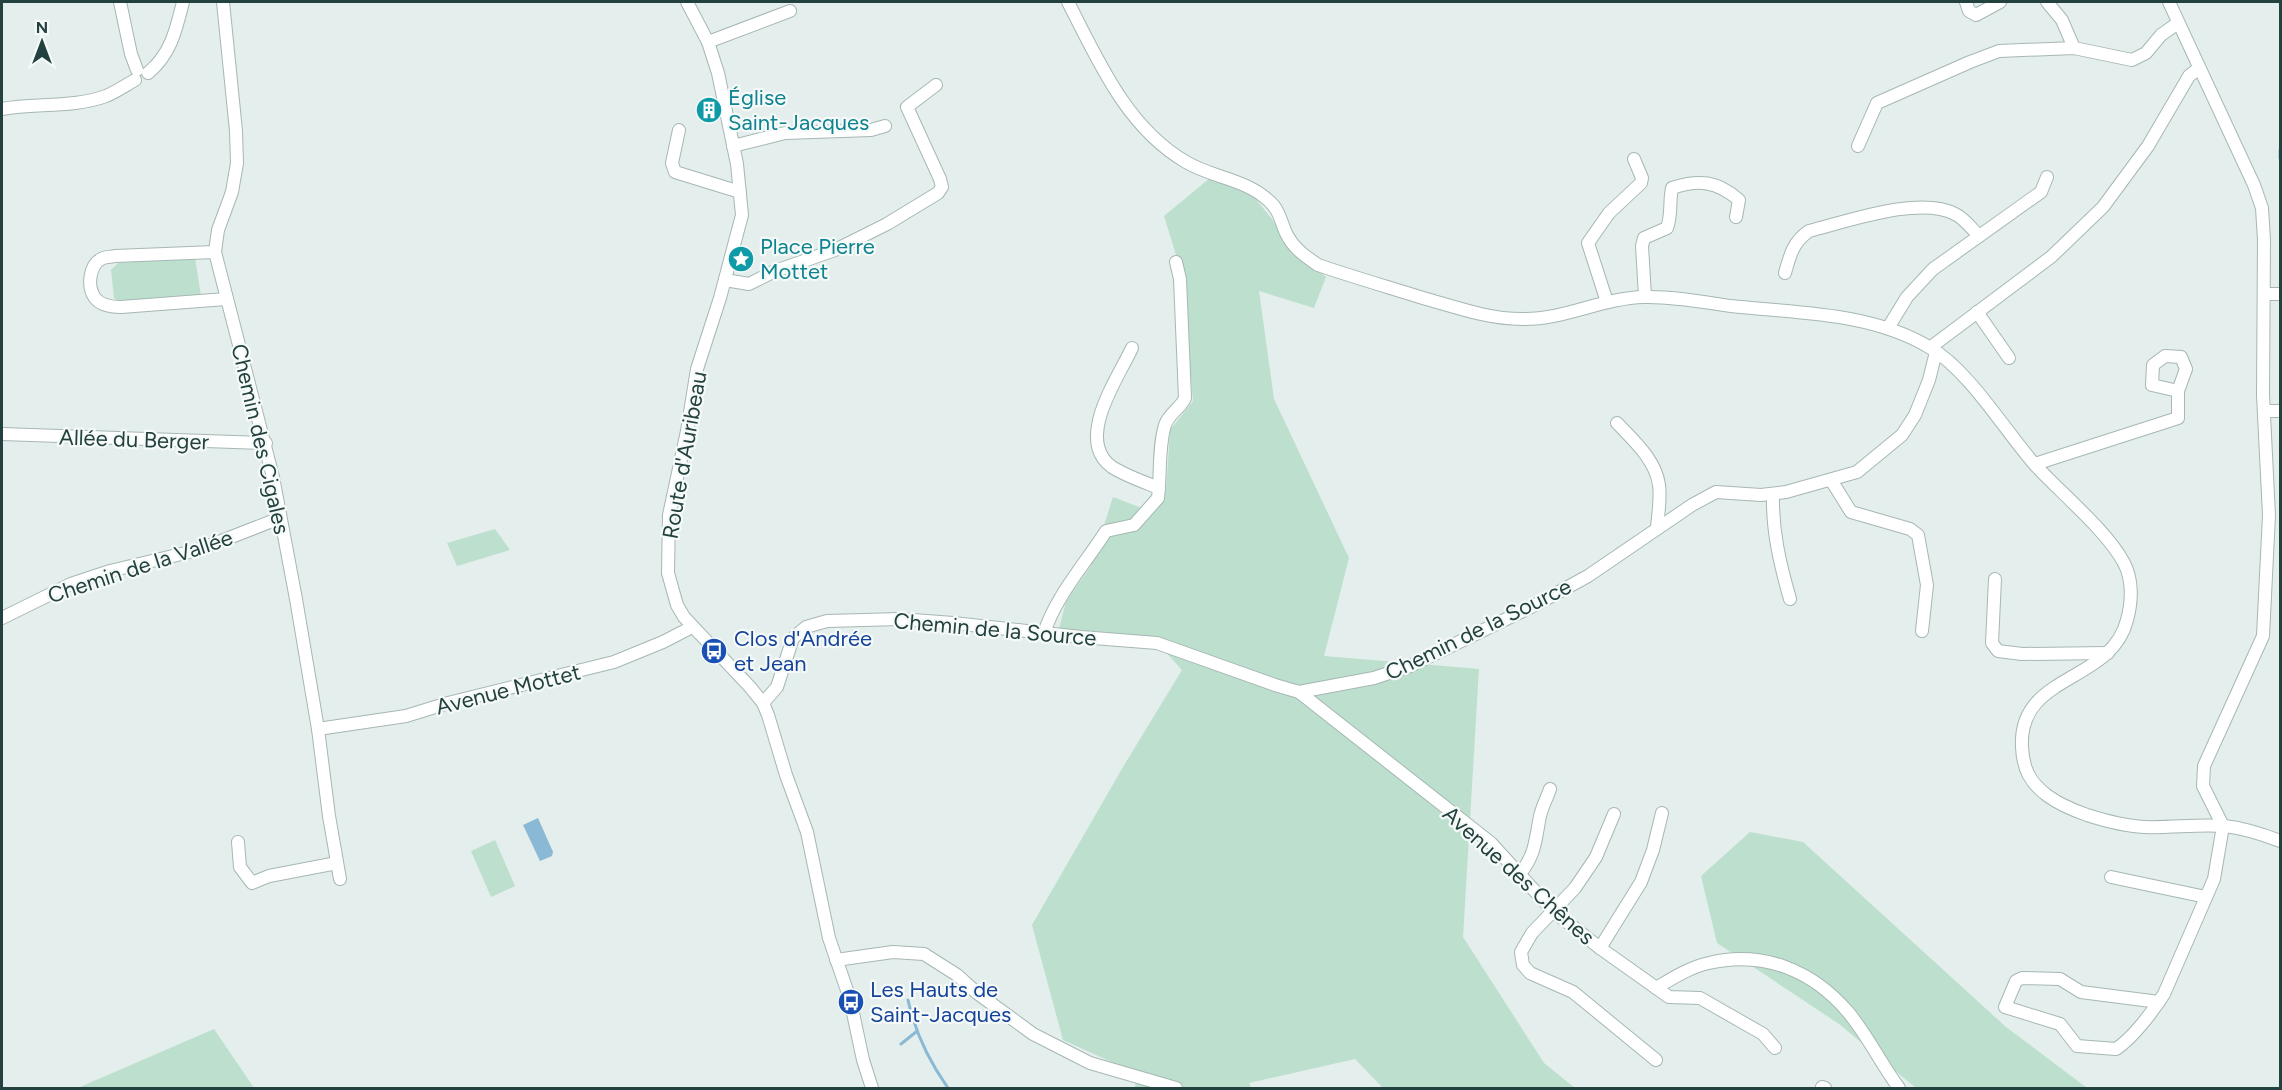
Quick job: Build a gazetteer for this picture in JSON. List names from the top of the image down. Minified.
{"streets":{"street":["Allée du Berger","Chemin des Cigales","Route d'Auribeau","Chemin de la Vallée","Chemin de la Source","Avenue Mottet","Avenue des Chênes"]},"crossings":[["Allée du Berger","Chemin des Cigales"],["Chemin des Cigales","Chemin de la Vallée"],["Chemin des Cigales","Avenue Mottet"],["Route d'Auribeau","Chemin de la Source"],["Route d'Auribeau","Avenue Mottet"],["Chemin de la Source","Avenue des Chênes"]],"places":{"building":["Église Saint-Jacques"],"place":["Place Pierre Mottet"],"bus stop":["Clos d'Andrée et Jean","Les Hauts de Saint-Jacques"]},"north":"top"}
